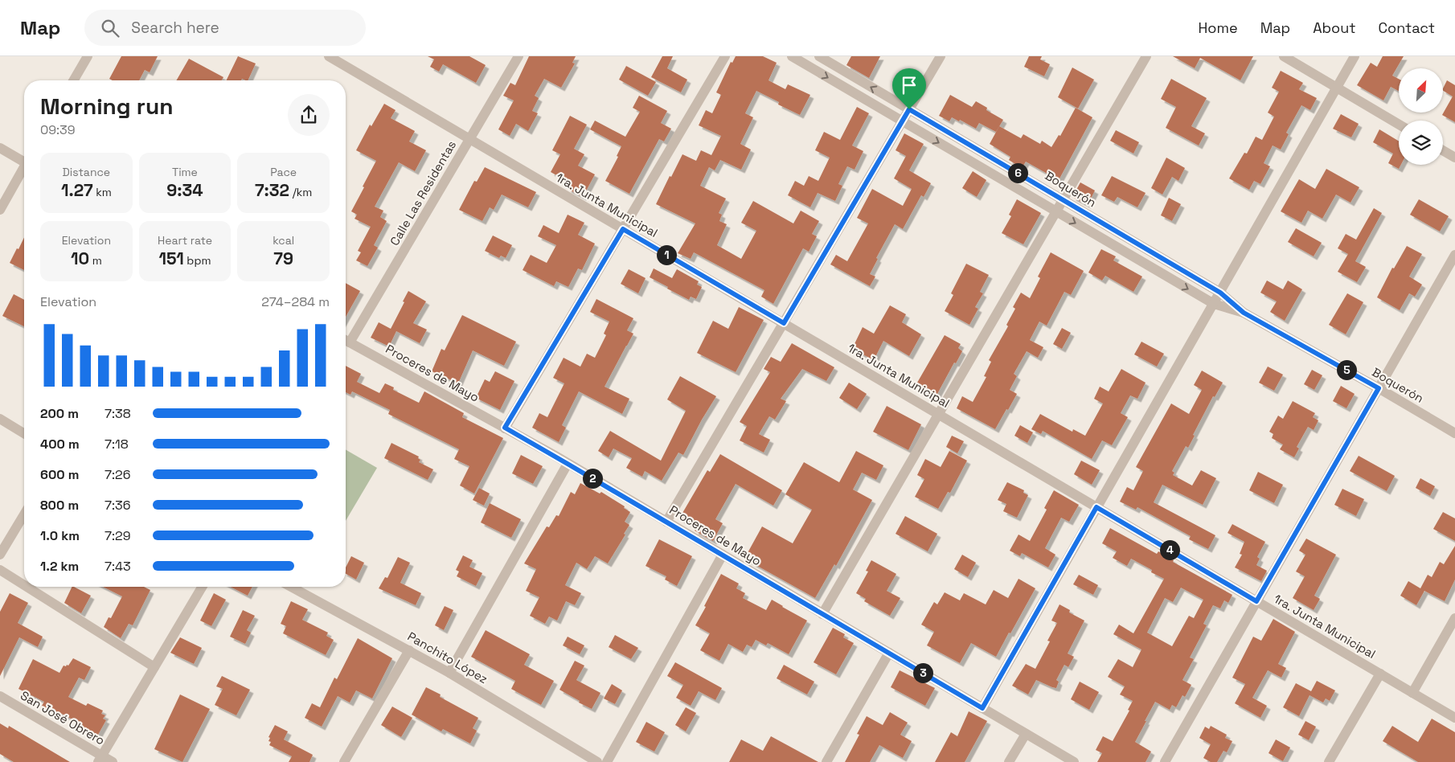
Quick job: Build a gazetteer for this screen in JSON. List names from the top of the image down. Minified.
{"streets":{"street":["Boquerón","Calle Las Residentas","1ra. Junta Municipal","Proceres de Mayo","Panchito López","San José Obrero"]},"crossings":[["Calle Las Residentas","1ra. Junta Municipal"],["Calle Las Residentas","Proceres de Mayo"]],"north":"top right","page":{"header":"Map","search":"Search here","nav":["Home","Map","About","Contact"],"heading":["Morning run","09:39"],"stats":[["Distance","1.27 km"],["Time","9:34"],["Pace","7:32 /km"],["Elevation","10 m"],["Heart rate","151 bpm"],["kcal","79"]],"pins":["6","1","5","2","4","3"],"chart":["Elevation","274–284 m"],"list":[{"name":"200 m","note":"7:38"},{"name":"400 m","note":"7:18"},{"name":"600 m","note":"7:26"},{"name":"800 m","note":"7:36"},{"name":"1.0 km","note":"7:29"},{"name":"1.2 km","note":"7:43"}]}}
